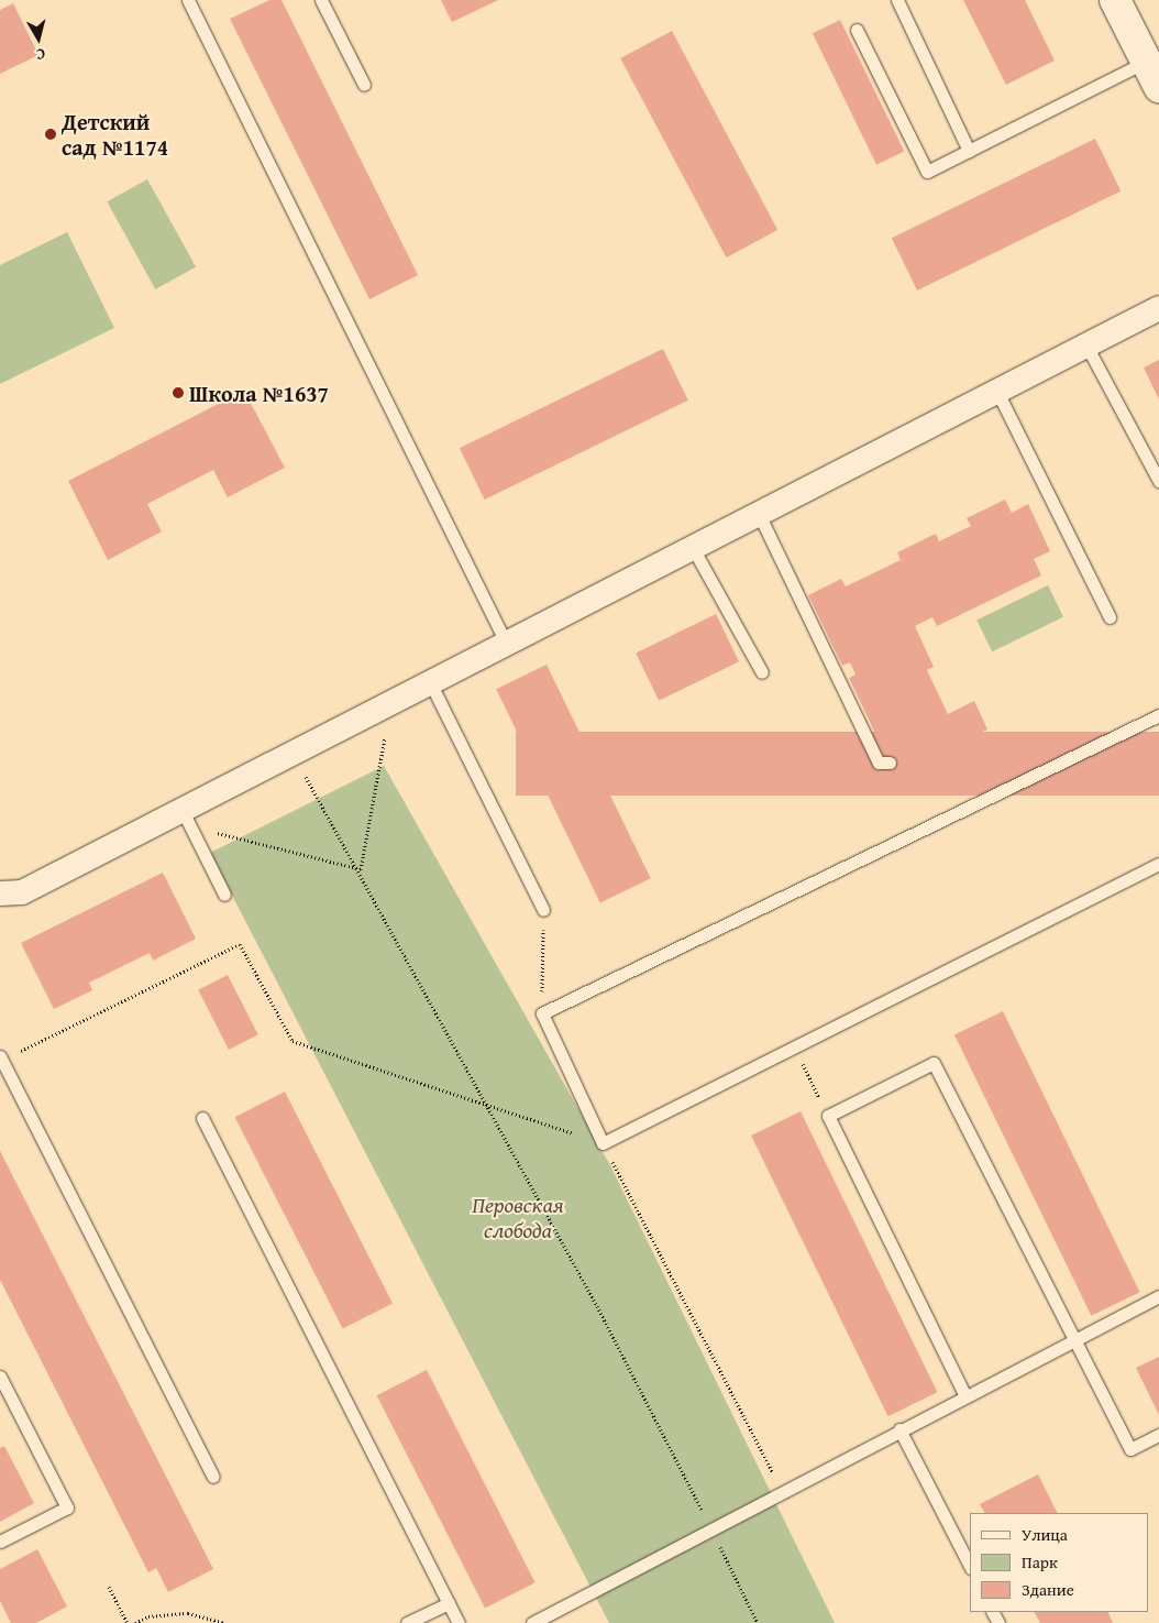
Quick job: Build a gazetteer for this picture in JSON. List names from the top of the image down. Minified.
{"parks":["Перовская слобода"],"places":["Детский сад №1174","Школа №1637"],"legend":["Улица","Парк","Здание"],"north":"bottom"}
